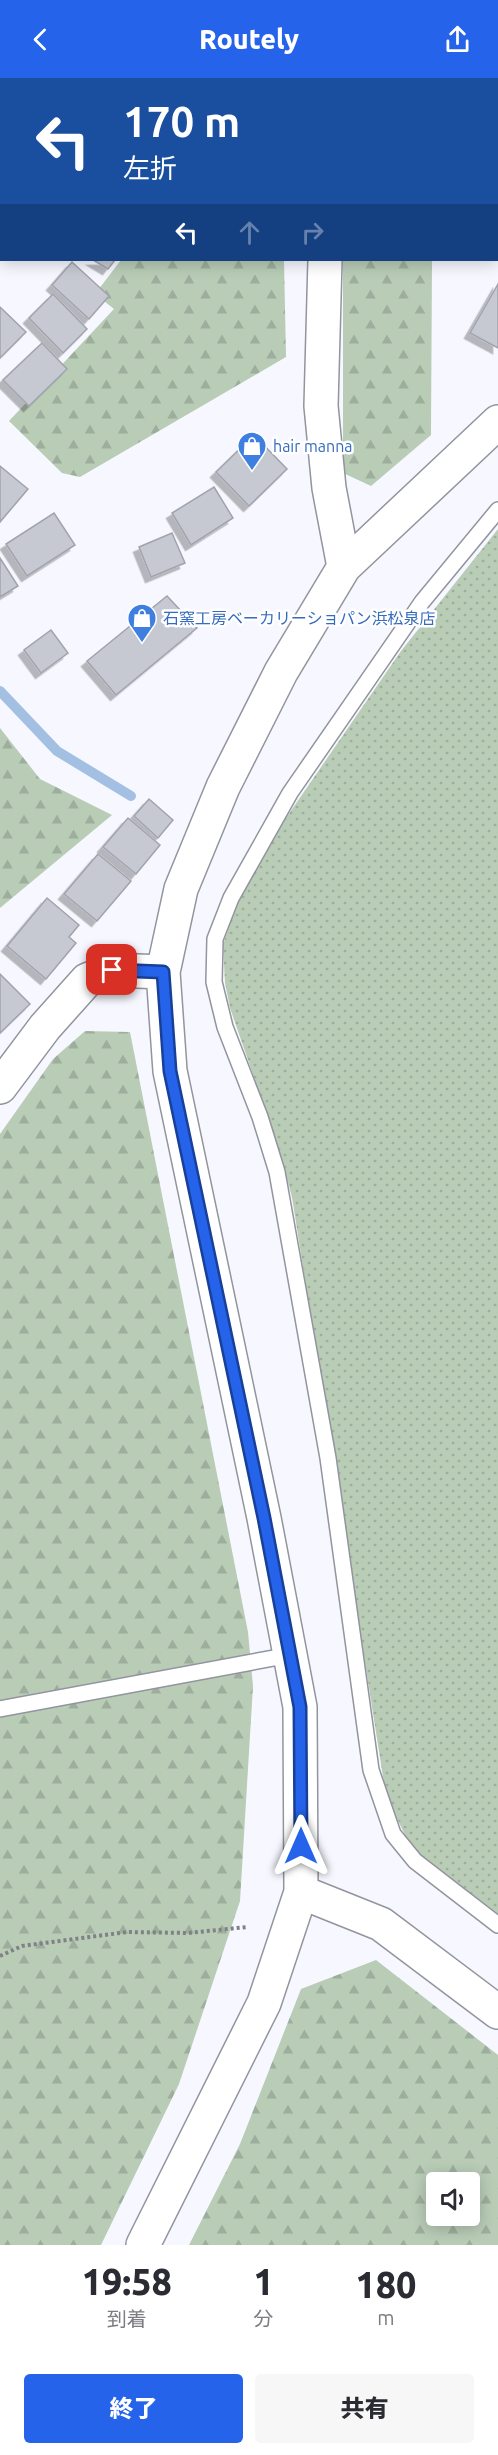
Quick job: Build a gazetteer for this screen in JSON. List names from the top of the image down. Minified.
{"places":{"shop":["hair manna","石窯工房ベーカリーショパン浜松泉店"]},"page":{"header":"Routely","turn":["170 m","左折"],"eta":["19:58","到着","1","分","180","m"],"buttons":["終了","共有"]}}
